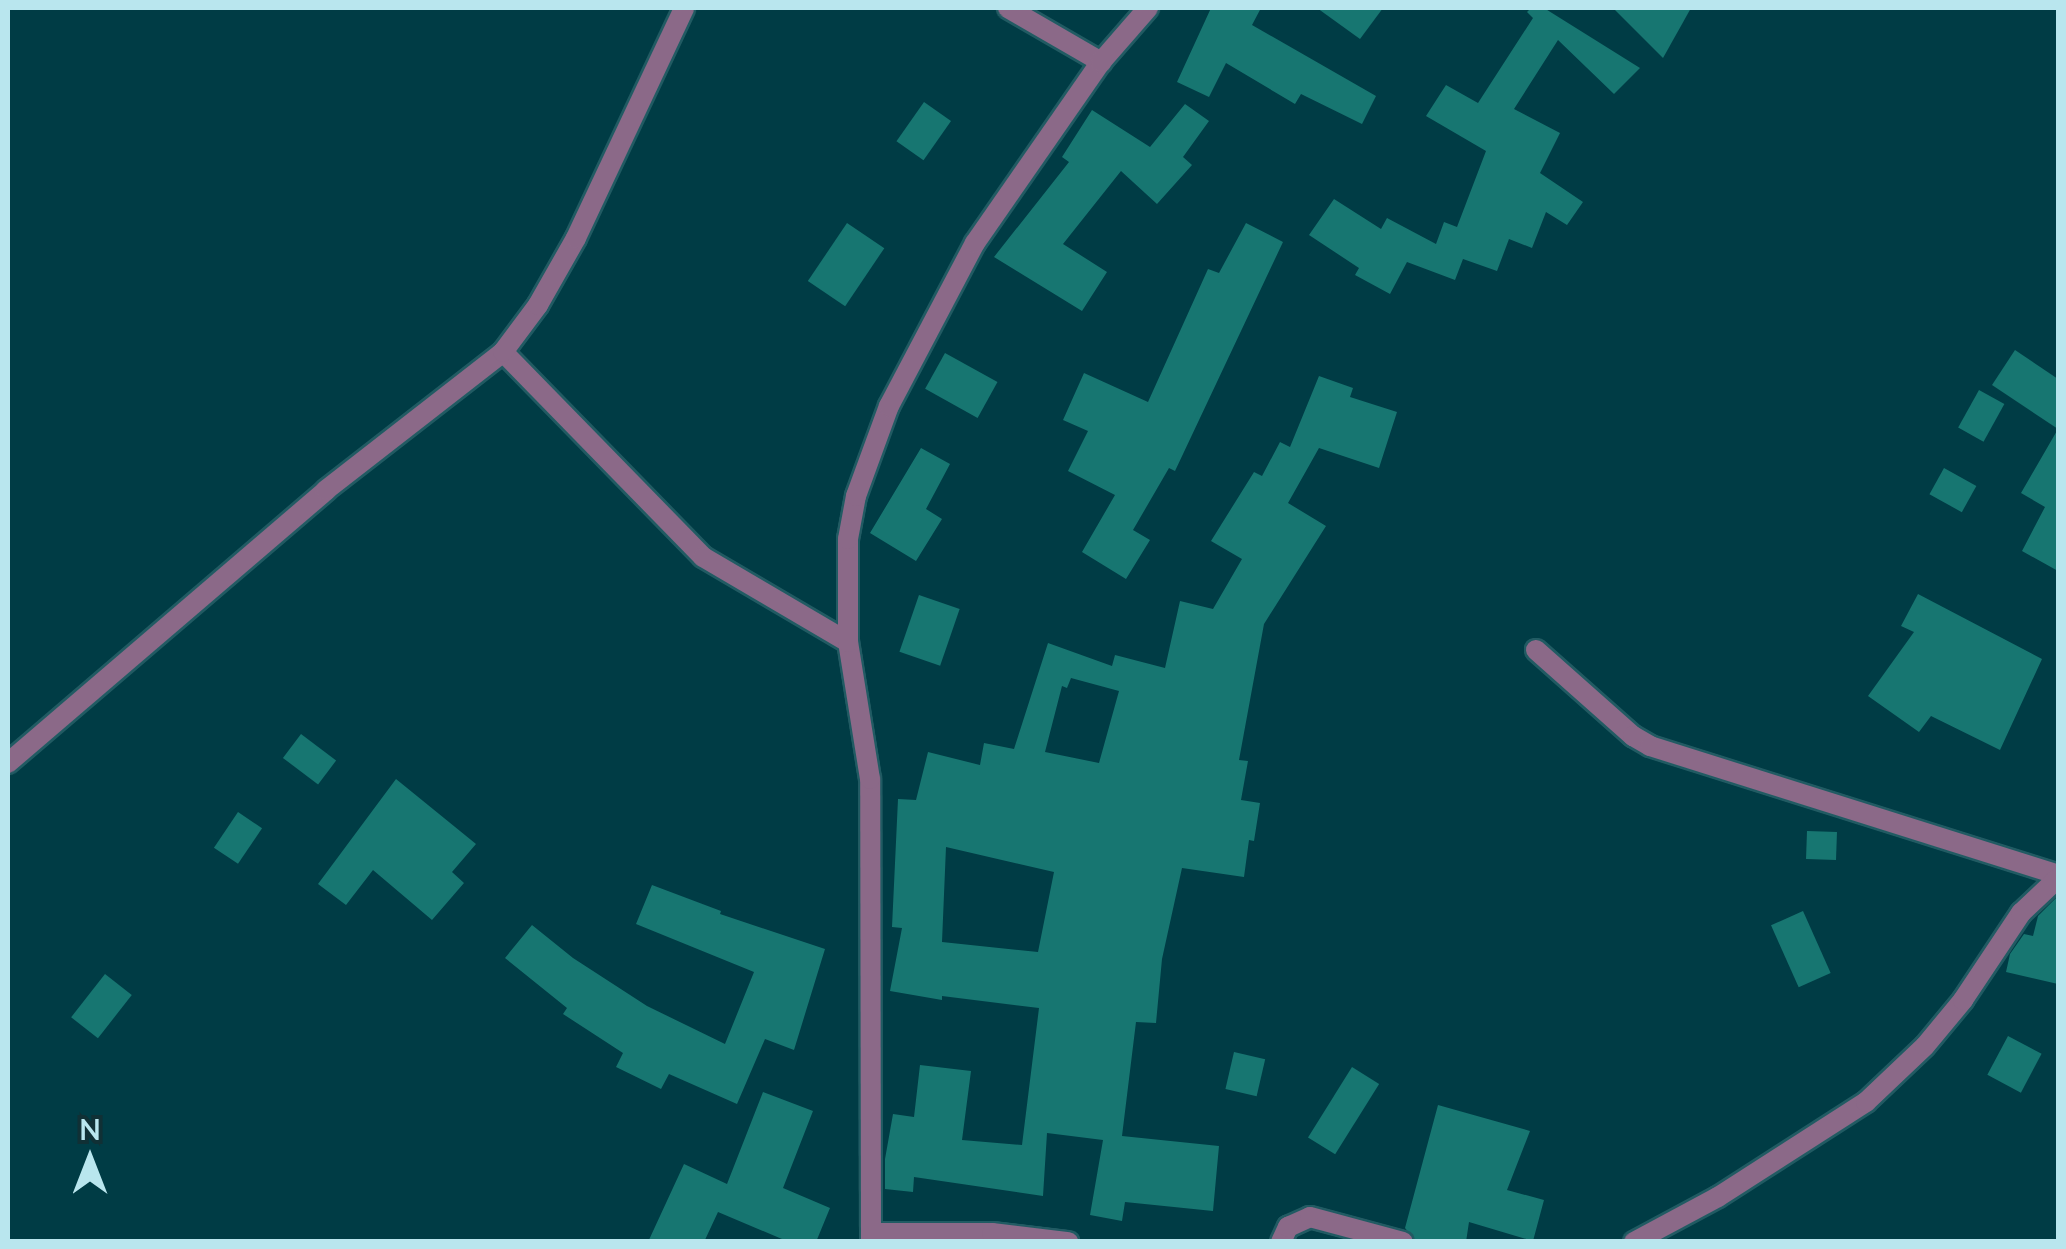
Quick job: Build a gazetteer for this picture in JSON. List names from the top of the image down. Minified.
{"north":"top"}
